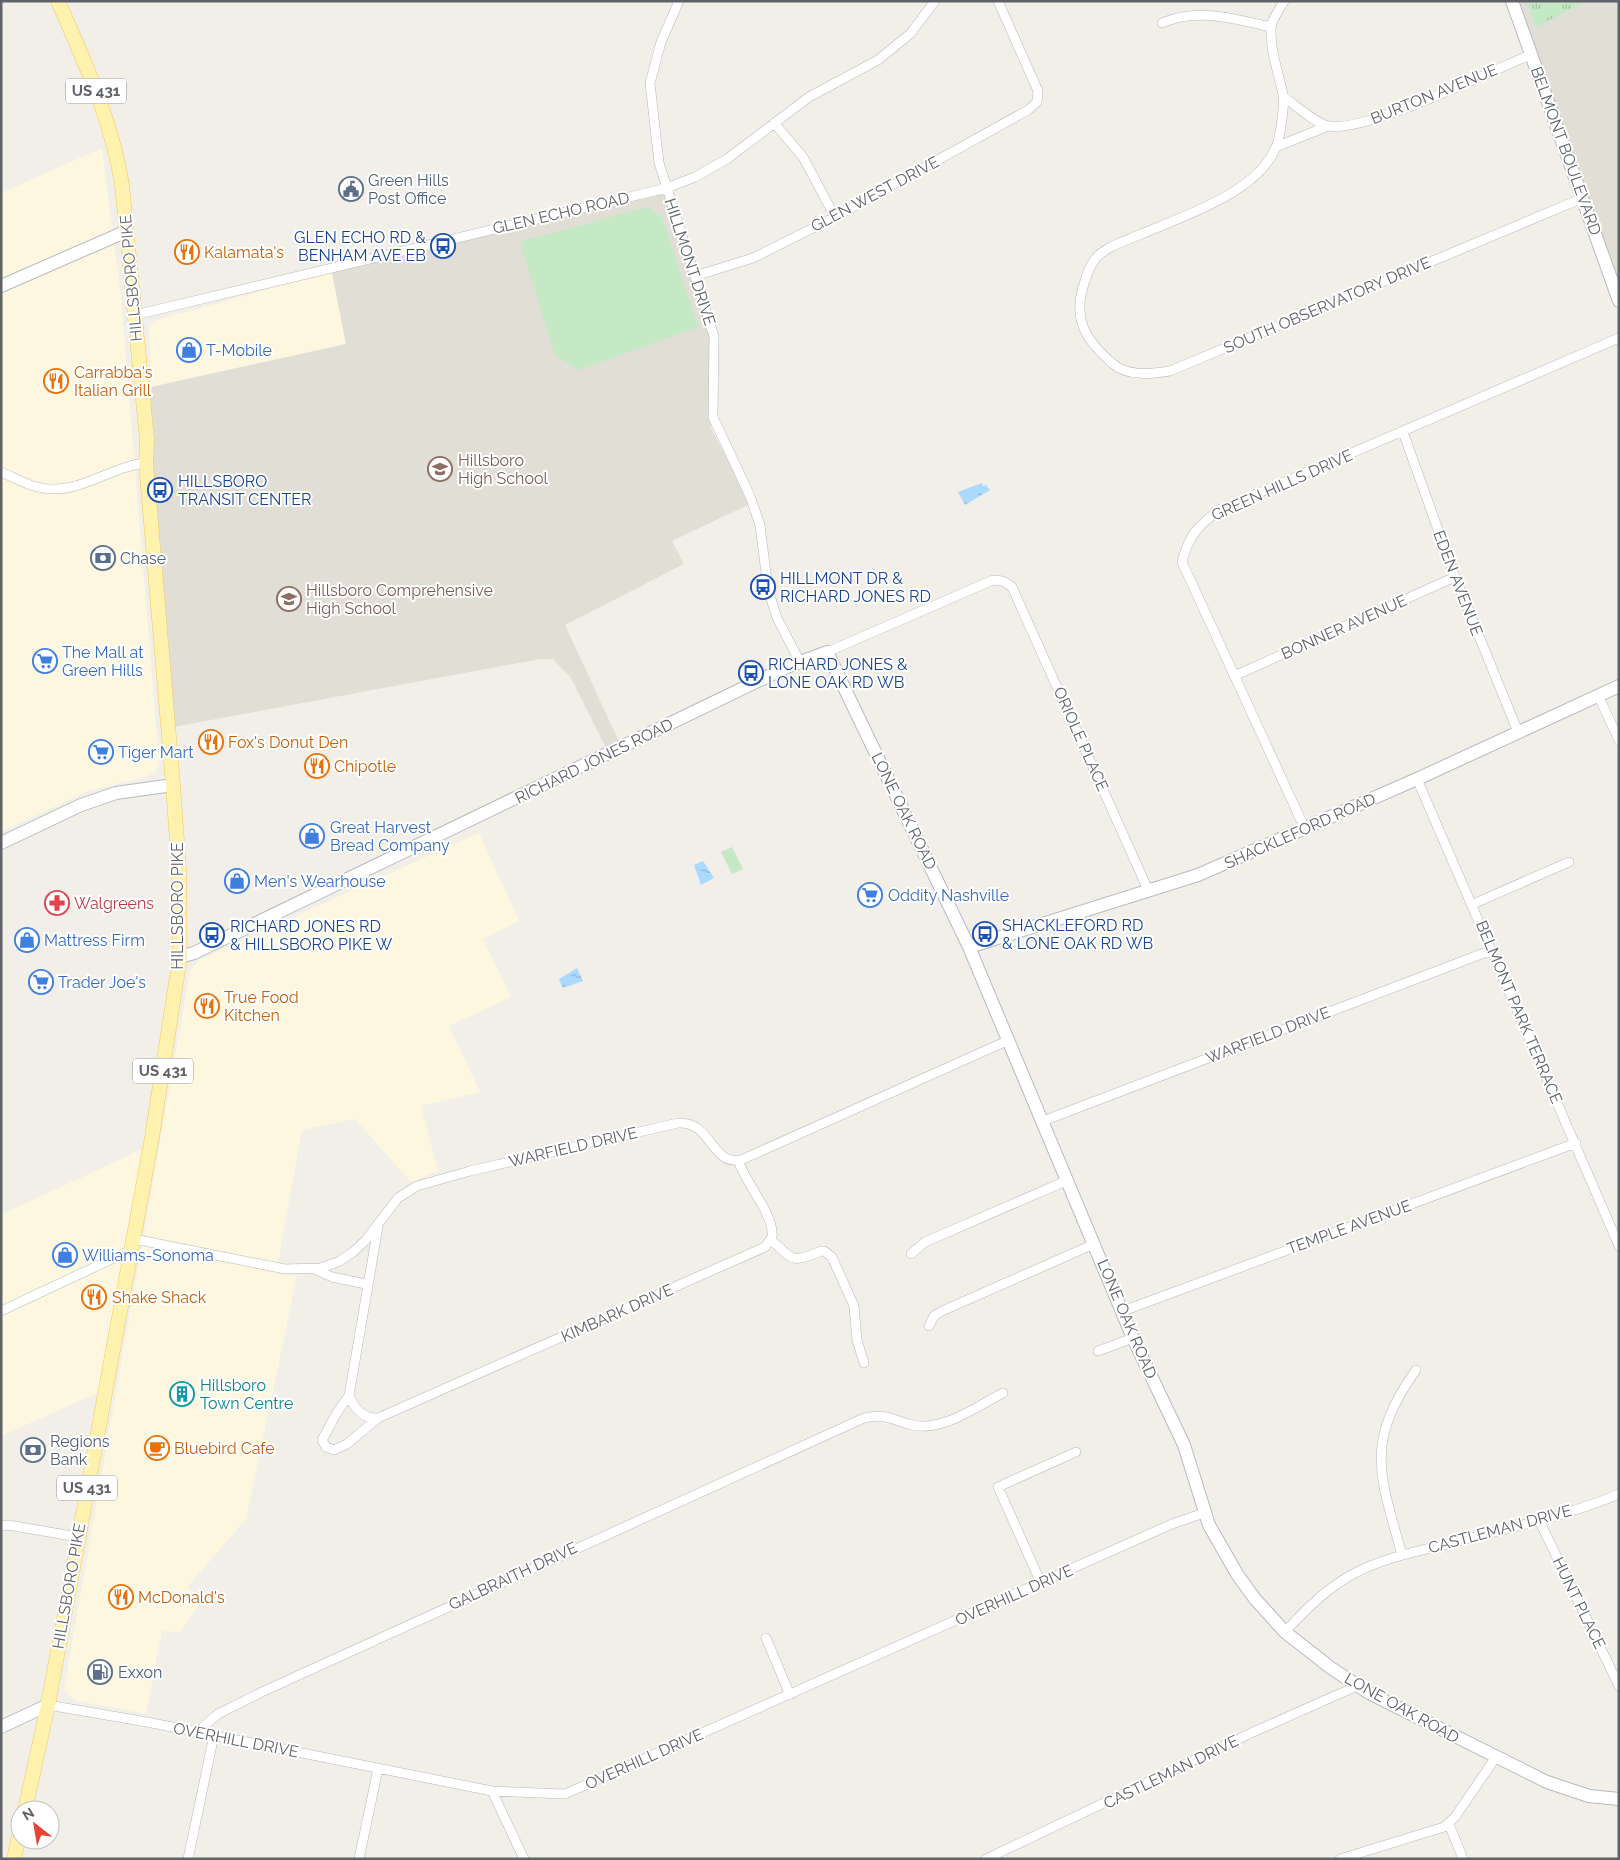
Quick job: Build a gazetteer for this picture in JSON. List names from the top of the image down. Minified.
{"streets":{"main road":["US 431","HILLSBORO PIKE"],"street":["BURTON AVENUE","BELMONT BOULEVARD","GLEN WEST DRIVE","GLEN ECHO ROAD","HILLMONT DRIVE","SOUTH OBSERVATORY DRIVE","GREEN HILLS DRIVE","EDEN AVENUE","BONNER AVENUE","ORIOLE PLACE","RICHARD JONES ROAD","LONE OAK ROAD","SHACKLEFORD ROAD","BELMONT PARK TERRACE","WARFIELD DRIVE","TEMPLE AVENUE","KIMBARK DRIVE","CASTLEMAN DRIVE","GALBRAITH DRIVE","OVERHILL DRIVE","HUNT PLACE"]},"crossings":[["BURTON AVENUE","BELMONT BOULEVARD"],["BELMONT BOULEVARD","SOUTH OBSERVATORY DRIVE"],["GLEN WEST DRIVE","HILLMONT DRIVE"],["GLEN ECHO ROAD","HILLMONT DRIVE"],["GLEN ECHO ROAD","HILLSBORO PIKE"],["HILLMONT DRIVE","RICHARD JONES ROAD"],["HILLSBORO PIKE","RICHARD JONES ROAD"],["HILLSBORO PIKE","WARFIELD DRIVE"],["HILLSBORO PIKE","OVERHILL DRIVE"],["GREEN HILLS DRIVE","EDEN AVENUE"],["GREEN HILLS DRIVE","BONNER AVENUE"],["GREEN HILLS DRIVE","SHACKLEFORD ROAD"],["EDEN AVENUE","BONNER AVENUE"],["EDEN AVENUE","SHACKLEFORD ROAD"],["ORIOLE PLACE","RICHARD JONES ROAD"],["ORIOLE PLACE","SHACKLEFORD ROAD"],["RICHARD JONES ROAD","LONE OAK ROAD"],["LONE OAK ROAD","SHACKLEFORD ROAD"],["LONE OAK ROAD","WARFIELD DRIVE"],["LONE OAK ROAD","TEMPLE AVENUE"],["LONE OAK ROAD","CASTLEMAN DRIVE"],["LONE OAK ROAD","OVERHILL DRIVE"],["SHACKLEFORD ROAD","BELMONT PARK TERRACE"],["BELMONT PARK TERRACE","WARFIELD DRIVE"],["BELMONT PARK TERRACE","TEMPLE AVENUE"],["WARFIELD DRIVE","KIMBARK DRIVE"],["CASTLEMAN DRIVE","HUNT PLACE"],["GALBRAITH DRIVE","OVERHILL DRIVE"]],"places":{"public building":["Green Hills Post Office"],"bus stop":["GLEN ECHO RD & BENHAM AVE EB","HILLSBORO TRANSIT CENTER","HILLMONT DR & RICHARD JONES RD","RICHARD JONES & LONE OAK RD WB","SHACKLEFORD RD & LONE OAK RD WB","RICHARD JONES RD & HILLSBORO PIKE W"],"restaurant":["Kalamata's","Carrabba's Italian Grill","Fox's Donut Den","Chipotle","True Food Kitchen","Shake Shack","McDonald's"],"shop":["T-Mobile","Great Harvest Bread Company","Men's Wearhouse","Mattress Firm","Williams-Sonoma"],"school or university":["Hillsboro High School","Hillsboro Comprehensive High School"],"bank":["Chase","Regions Bank"],"supermarket":["The Mall at Green Hills","Tiger Mart","Oddity Nashville","Trader Joe's"],"pharmacy":["Walgreens"],"building":["Hillsboro Town Centre"],"cafe":["Bluebird Cafe"],"fuel station":["Exxon"]},"north":"top left"}
